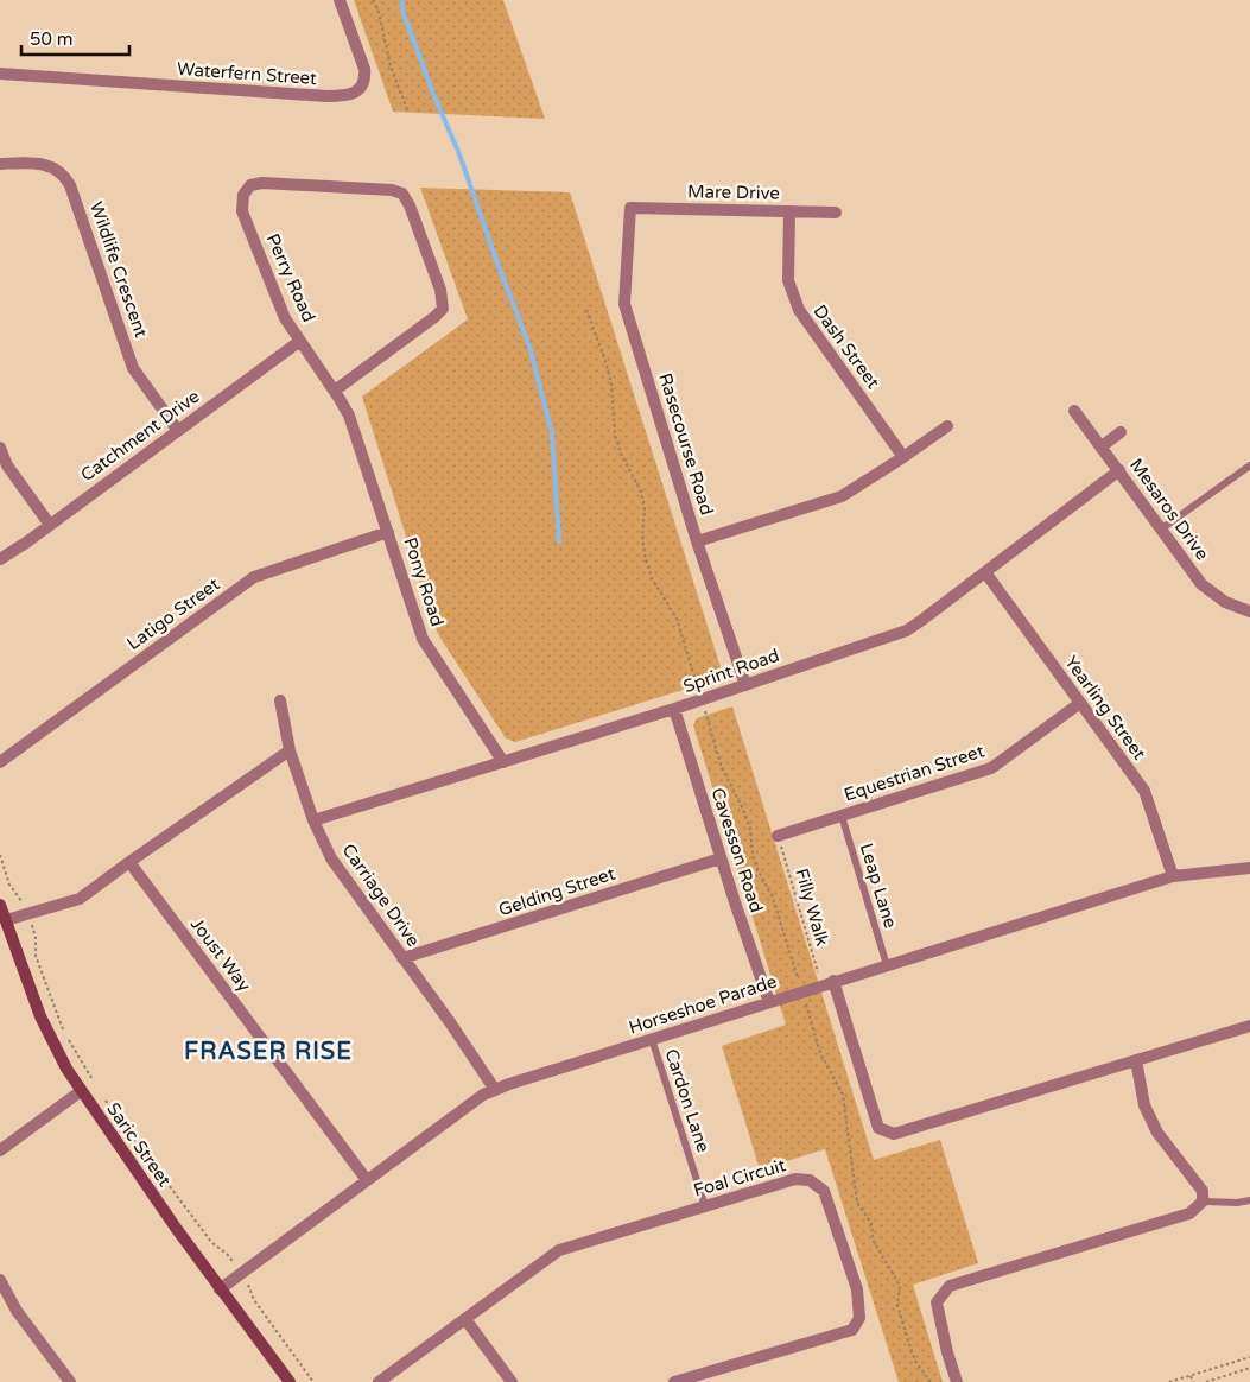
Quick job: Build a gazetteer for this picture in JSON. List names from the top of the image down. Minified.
{"streets":{"street":["Waterfern Street","Mare Drive","Wildlife Crescent","Perry Road","Dash Street","Catchment Drive","Rasecourse Road","Mesaros Drive","Pony Road","Latigo Street","Sprint Road","Yearling Street","Equestrian Street","Cavesson Road","Gelding Street","Carriage Drive","Joust Way","Horseshoe Parade","Saric Street","Foal Circuit"],"lane":["Leap Lane","Cardon Lane"],"path":["Filly Walk"]},"crossings":[["Mare Drive","Dash Street"],["Mare Drive","Rasecourse Road"],["Wildlife Crescent","Catchment Drive"],["Perry Road","Catchment Drive"],["Perry Road","Pony Road"],["Rasecourse Road","Sprint Road"],["Mesaros Drive","Sprint Road"],["Pony Road","Latigo Street"],["Pony Road","Sprint Road"],["Sprint Road","Yearling Street"],["Sprint Road","Cavesson Road"],["Sprint Road","Carriage Drive"],["Yearling Street","Equestrian Street"],["Yearling Street","Horseshoe Parade"],["Equestrian Street","Leap Lane"],["Equestrian Street","Filly Walk"],["Cavesson Road","Gelding Street"],["Cavesson Road","Horseshoe Parade"],["Leap Lane","Horseshoe Parade"],["Gelding Street","Carriage Drive"],["Carriage Drive","Horseshoe Parade"],["Filly Walk","Horseshoe Parade"],["Joust Way","Horseshoe Parade"],["Horseshoe Parade","Cardon Lane"],["Horseshoe Parade","Saric Street"],["Cardon Lane","Foal Circuit"]],"districts":["FRASER RISE"],"scale_bar":"50 m"}
